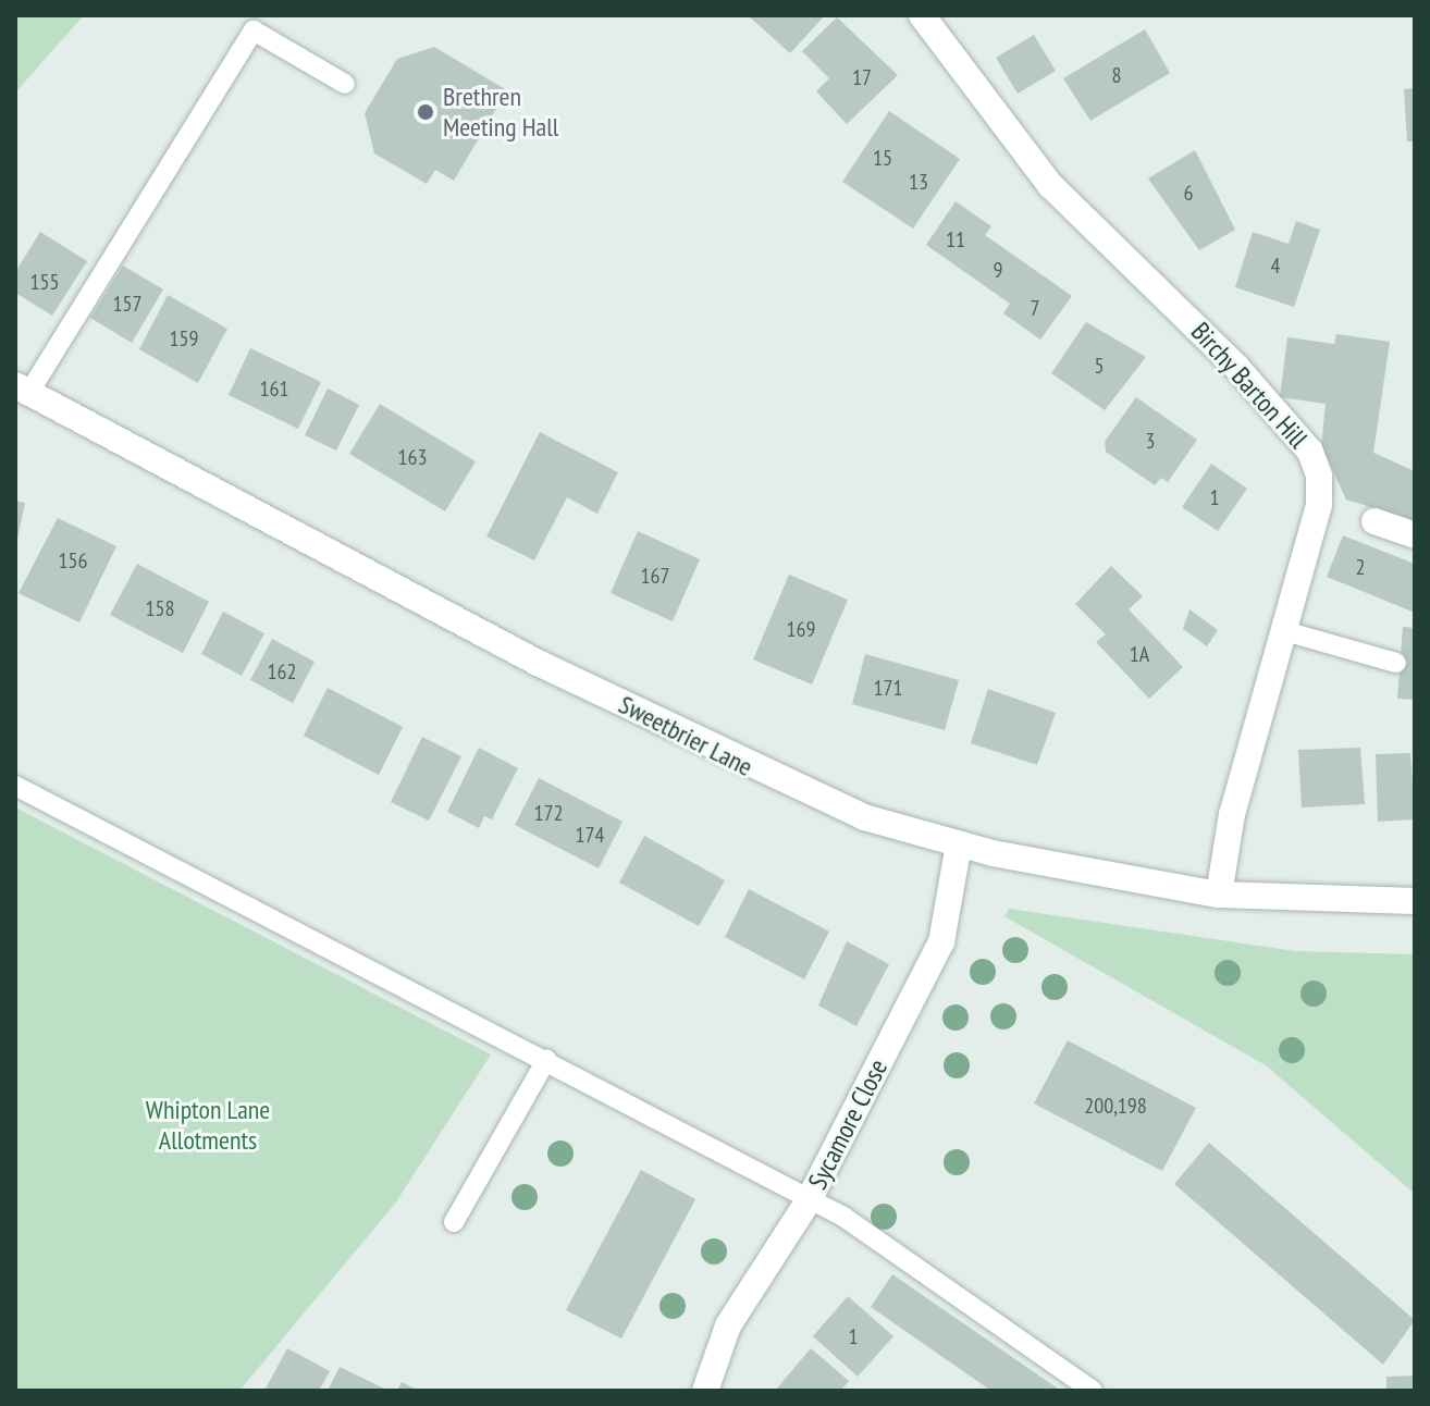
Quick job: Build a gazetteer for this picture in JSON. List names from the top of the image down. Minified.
{"streets":{"street":["Birchy Barton Hill","Sweetbrier Lane","Sycamore Close"]},"crossings":[["Birchy Barton Hill","Sweetbrier Lane"],["Sweetbrier Lane","Sycamore Close"]],"parks":["Whipton Lane Allotments"],"places":["Brethren Meeting Hall"],"house_numbers":["8","17","15","13","6","11","4","9","155","157","7","159","5","161","3","163","1","156","2","167","158","169","1A","162","171","172","174","200,198","1"]}
